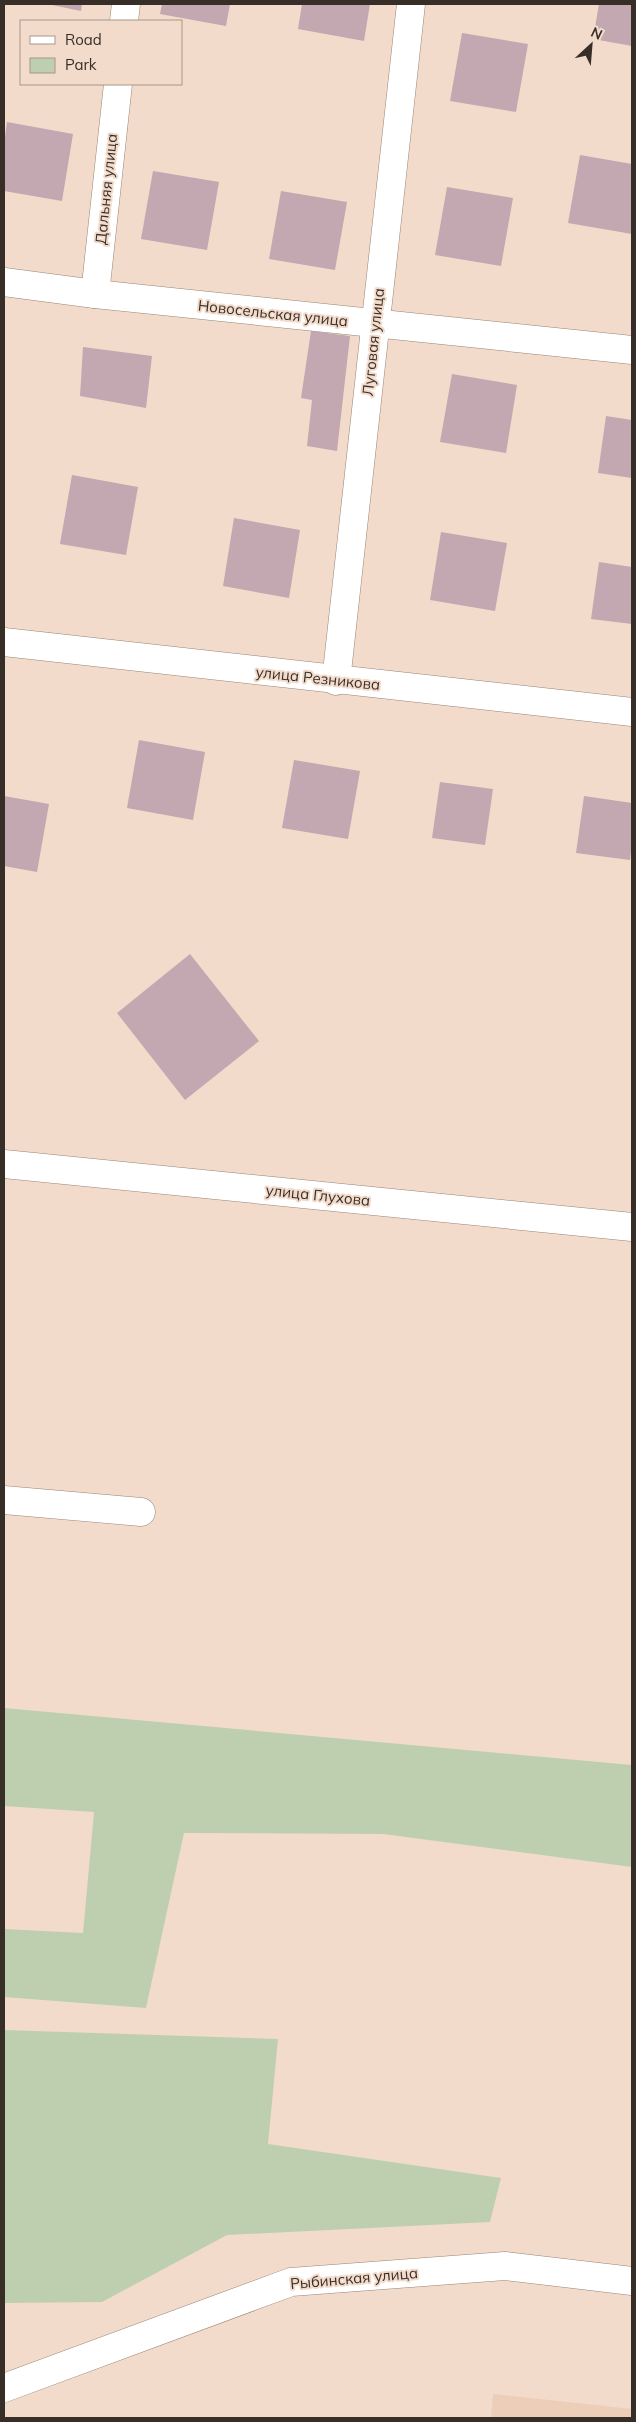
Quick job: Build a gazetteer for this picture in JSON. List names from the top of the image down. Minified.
{"streets":{"street":["Дальняя улица","Новосельская улица","Луговая улица","улица Резникова","улица Глухова","Рыбинская улица"]},"crossings":[["Дальняя улица","Новосельская улица"],["Новосельская улица","Луговая улица"],["Луговая улица","улица Резникова"]],"legend":["Road","Park"],"north":"top right"}
